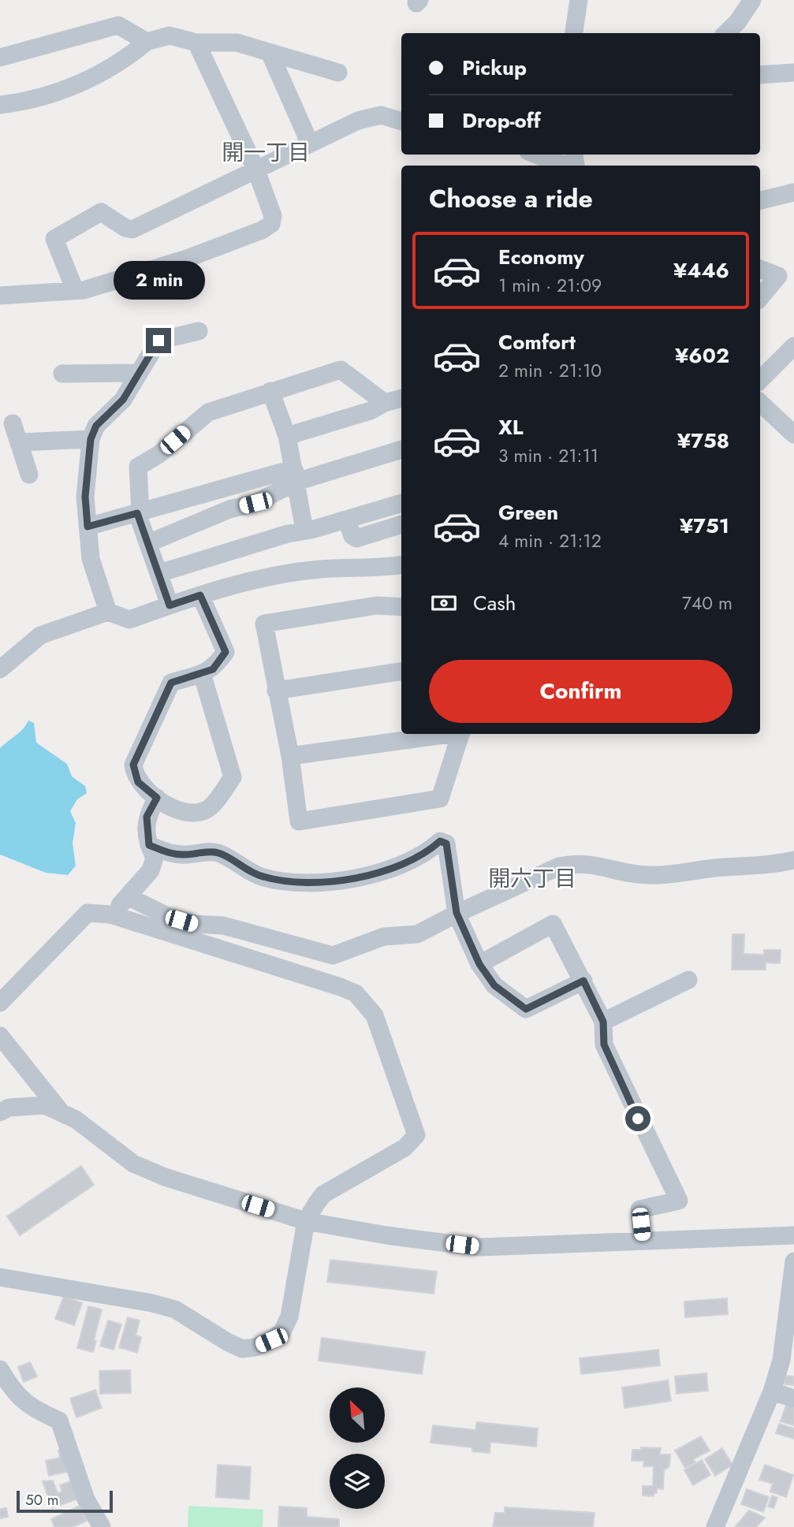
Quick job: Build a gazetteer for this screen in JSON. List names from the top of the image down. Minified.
{"districts":["開一丁目","開六丁目"],"scale_bar":"50 m","north":"top left","page":{"banner":["Pickup","Drop-off"],"heading":"Choose a ride","list":[{"name":"Economy","note":"1 min · 21:09","value":"¥446"},{"name":"Comfort","note":"2 min · 21:10","value":"¥602"},{"name":"XL","note":"3 min · 21:11","value":"¥758"},{"name":"Green","note":"4 min · 21:12","value":"¥751"}],"bubble":"2 min","pay":["Cash","740 m"],"buttons":"Confirm","scale":"50 m"}}
